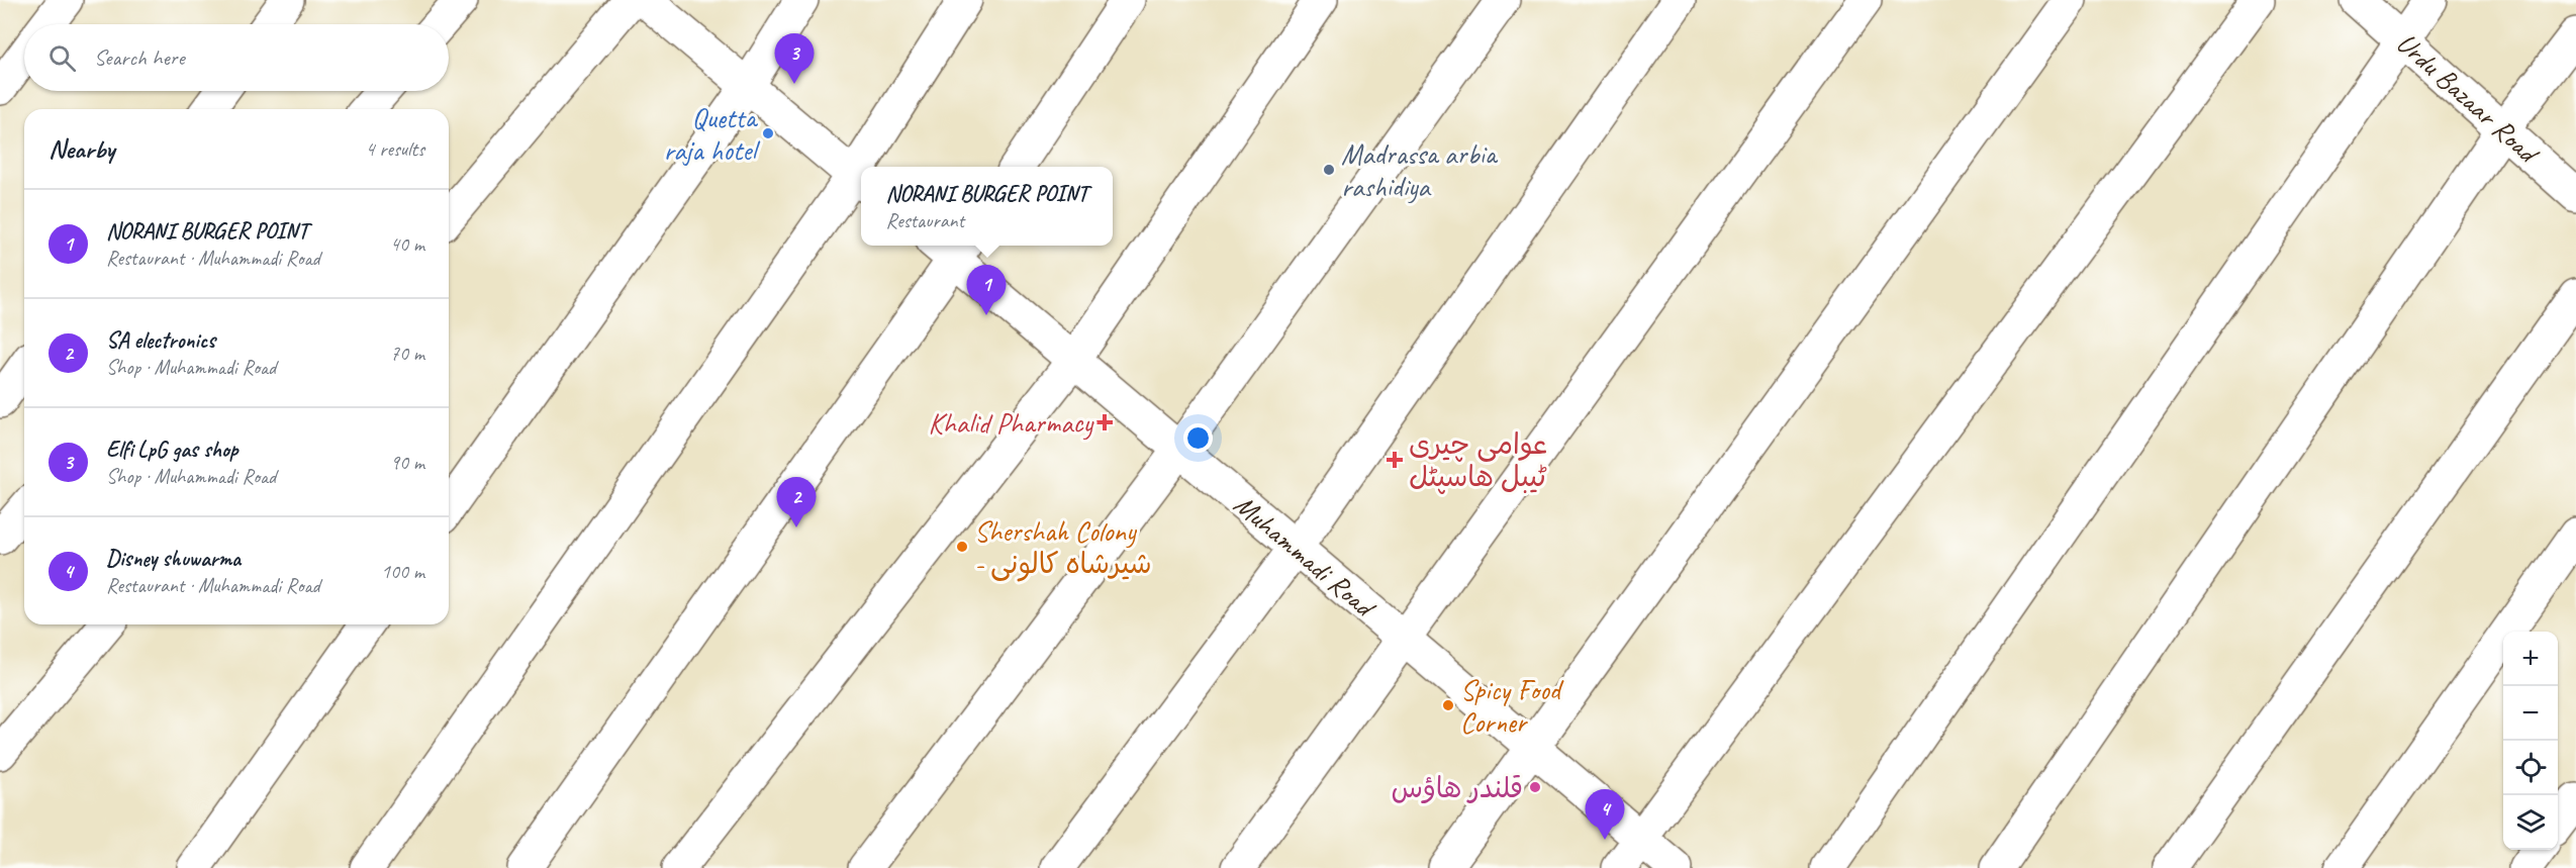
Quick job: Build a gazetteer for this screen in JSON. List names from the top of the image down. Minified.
{"streets":{"street":["Urdu Bazaar Road","Muhammadi Road"]},"places":{"other":["Quetta raja hotel","Madrassa arbia rashidiya","Shershah Colony - شیرشاہ کالونی","Spicy Food Corner","قلندر ھاؤس"],"health":["Khalid Pharmacy","عوامی چیری ٹیبل ھاسپٹل"]},"page":{"search":"Search here","pins":["3","1","2","4"],"heading":["Nearby","4 results"],"popup":["NORANI BURGER POINT","Restaurant"],"list":[{"mark":"1","name":"NORANI BURGER POINT","note":"Restaurant · Muhammadi Road","value":"40 m"},{"mark":"2","name":"SA electronics","note":"Shop · Muhammadi Road","value":"70 m"},{"mark":"3","name":"Elfi LpG gas shop","note":"Shop · Muhammadi Road","value":"90 m"},{"mark":"4","name":"Disney shuwarma","note":"Restaurant · Muhammadi Road","value":"100 m"}],"map_buttons":["+","−"]}}
